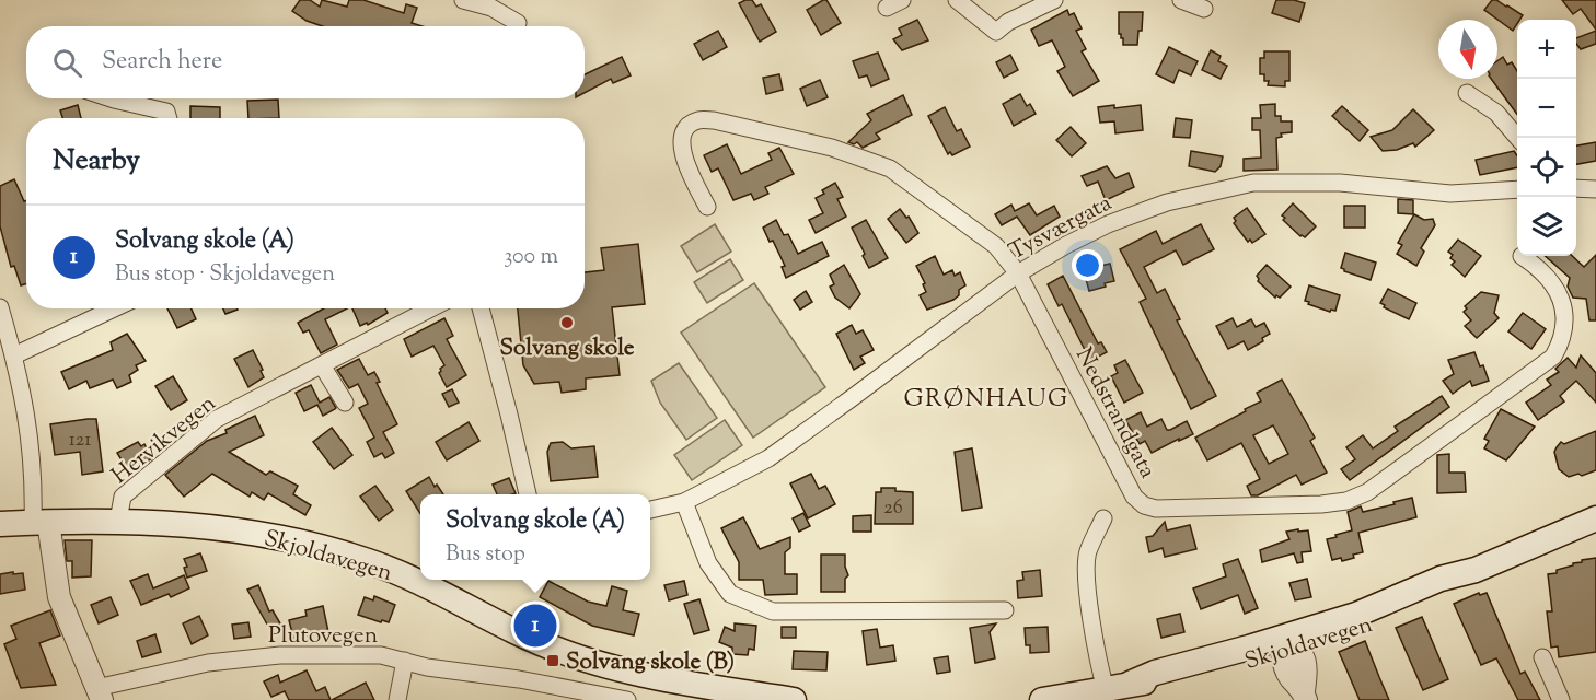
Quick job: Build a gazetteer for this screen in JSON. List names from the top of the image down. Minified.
{"streets":{"main road":["Skjoldavegen"],"street":["Tysværgata","Nedstrandgata","Hervikvegen","Plutovegen"]},"crossings":[["Tysværgata","Nedstrandgata"],["Hervikvegen","Skjoldavegen"]],"districts":["GRØNHAUG"],"places":{"other":["Solvang skole"],"transit":["Solvang skole (B)"]},"house_numbers":["121","26"],"north":"bottom","page":{"map_buttons":["+","−"],"search":"Search here","heading":"Nearby","list":[{"mark":"1","name":"Solvang skole (A)","note":"Bus stop · Skjoldavegen","value":"300 m"}],"popup":["Solvang skole (A)","Bus stop"],"pins":"1"}}
